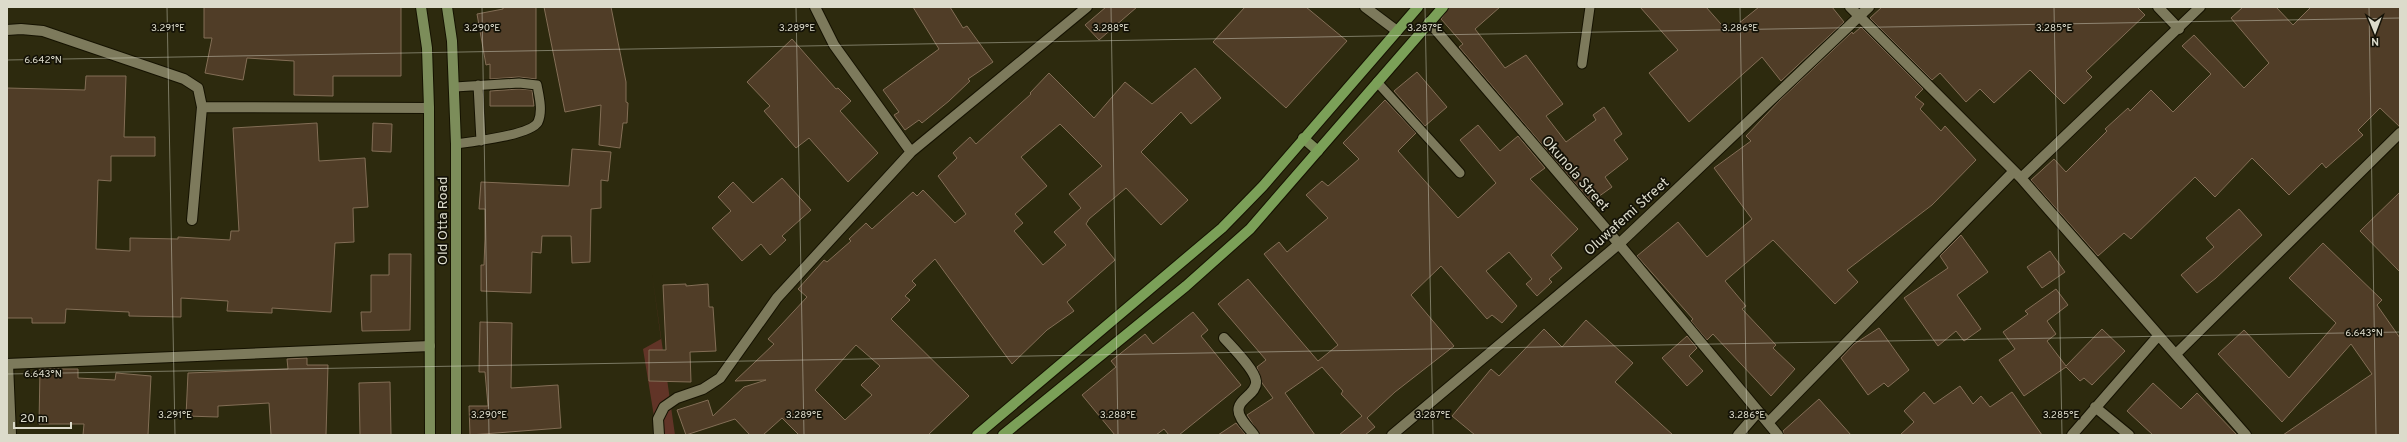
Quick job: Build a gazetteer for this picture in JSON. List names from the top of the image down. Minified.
{"streets":{"main road":["Old Otta Road"],"street":["Okunola Street","Oluwafemi Street"]},"crossings":[["Okunola Street","Oluwafemi Street"]],"scale_bar":"20 m","north":"bottom","coordinates":["3.291°E","3.290°E","3.289°E","3.288°E","3.287°E","3.286°E","3.285°E","6.642°N","6.643°N"]}
